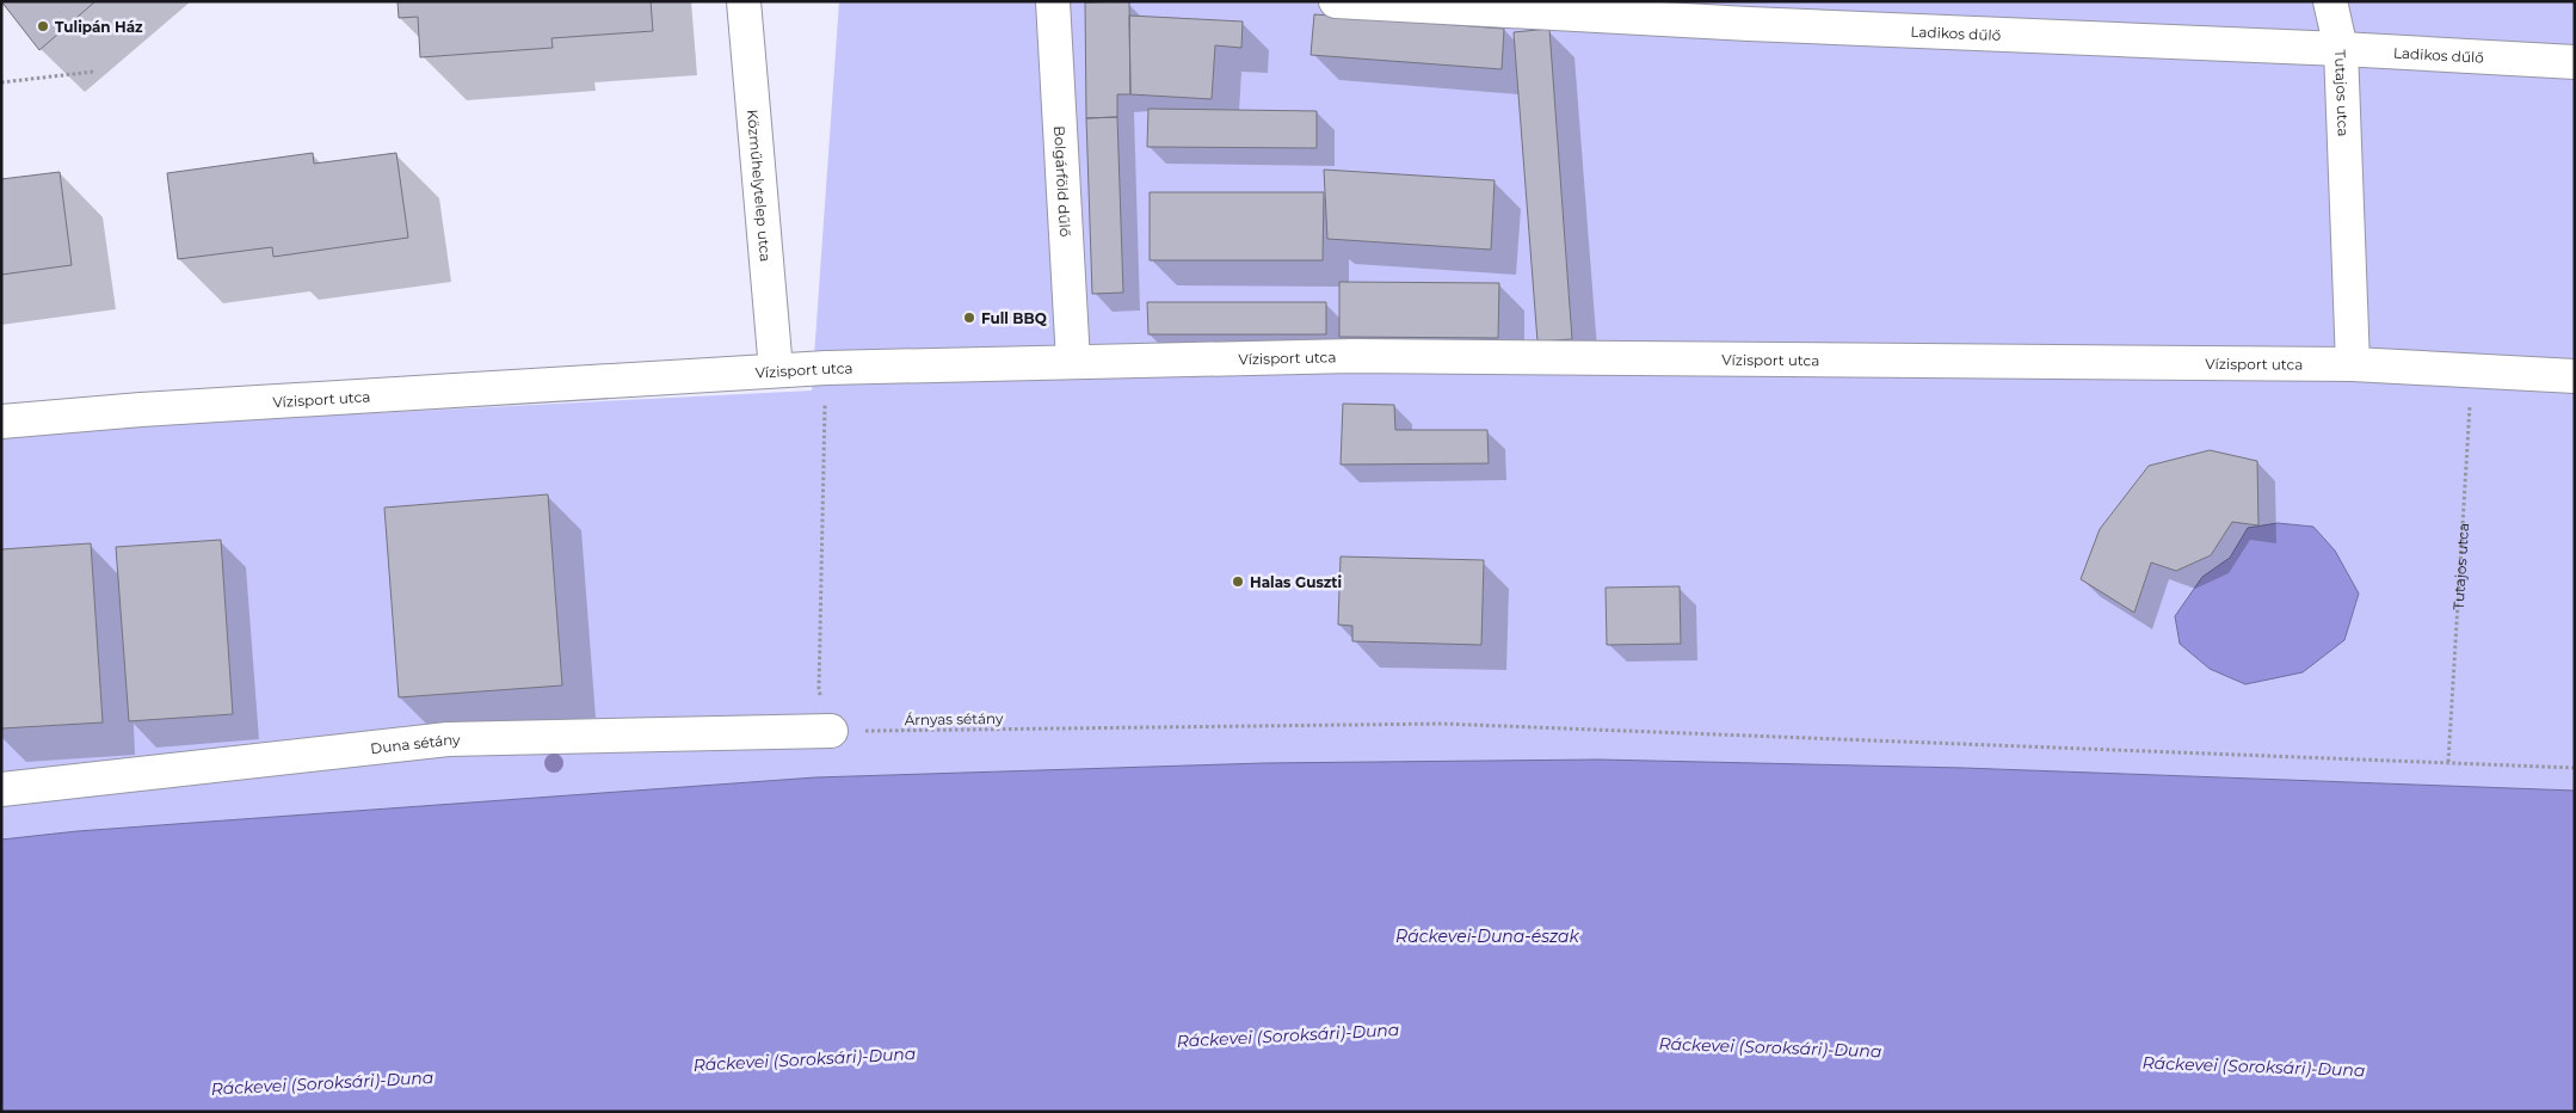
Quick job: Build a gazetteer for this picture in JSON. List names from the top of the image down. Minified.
{"streets":{"street":["Ladikos dűlő","Tutajos utca","Bolgárföld dűlő","Közműhelytelep utca","Vízisport utca","Duna sétány"],"path":["Árnyas sétány"]},"crossings":[["Ladikos dűlő","Tutajos utca"],["Tutajos utca","Vízisport utca"],["Tutajos utca","Árnyas sétány"],["Bolgárföld dűlő","Vízisport utca"],["Közműhelytelep utca","Vízisport utca"],["Árnyas sétány","Duna sétány"]],"water":["Ráckevei-Duna-észak","Ráckevei (Soroksári)-Duna"],"places":["Tulipán Ház","Full BBQ","Halas Guszti"]}
